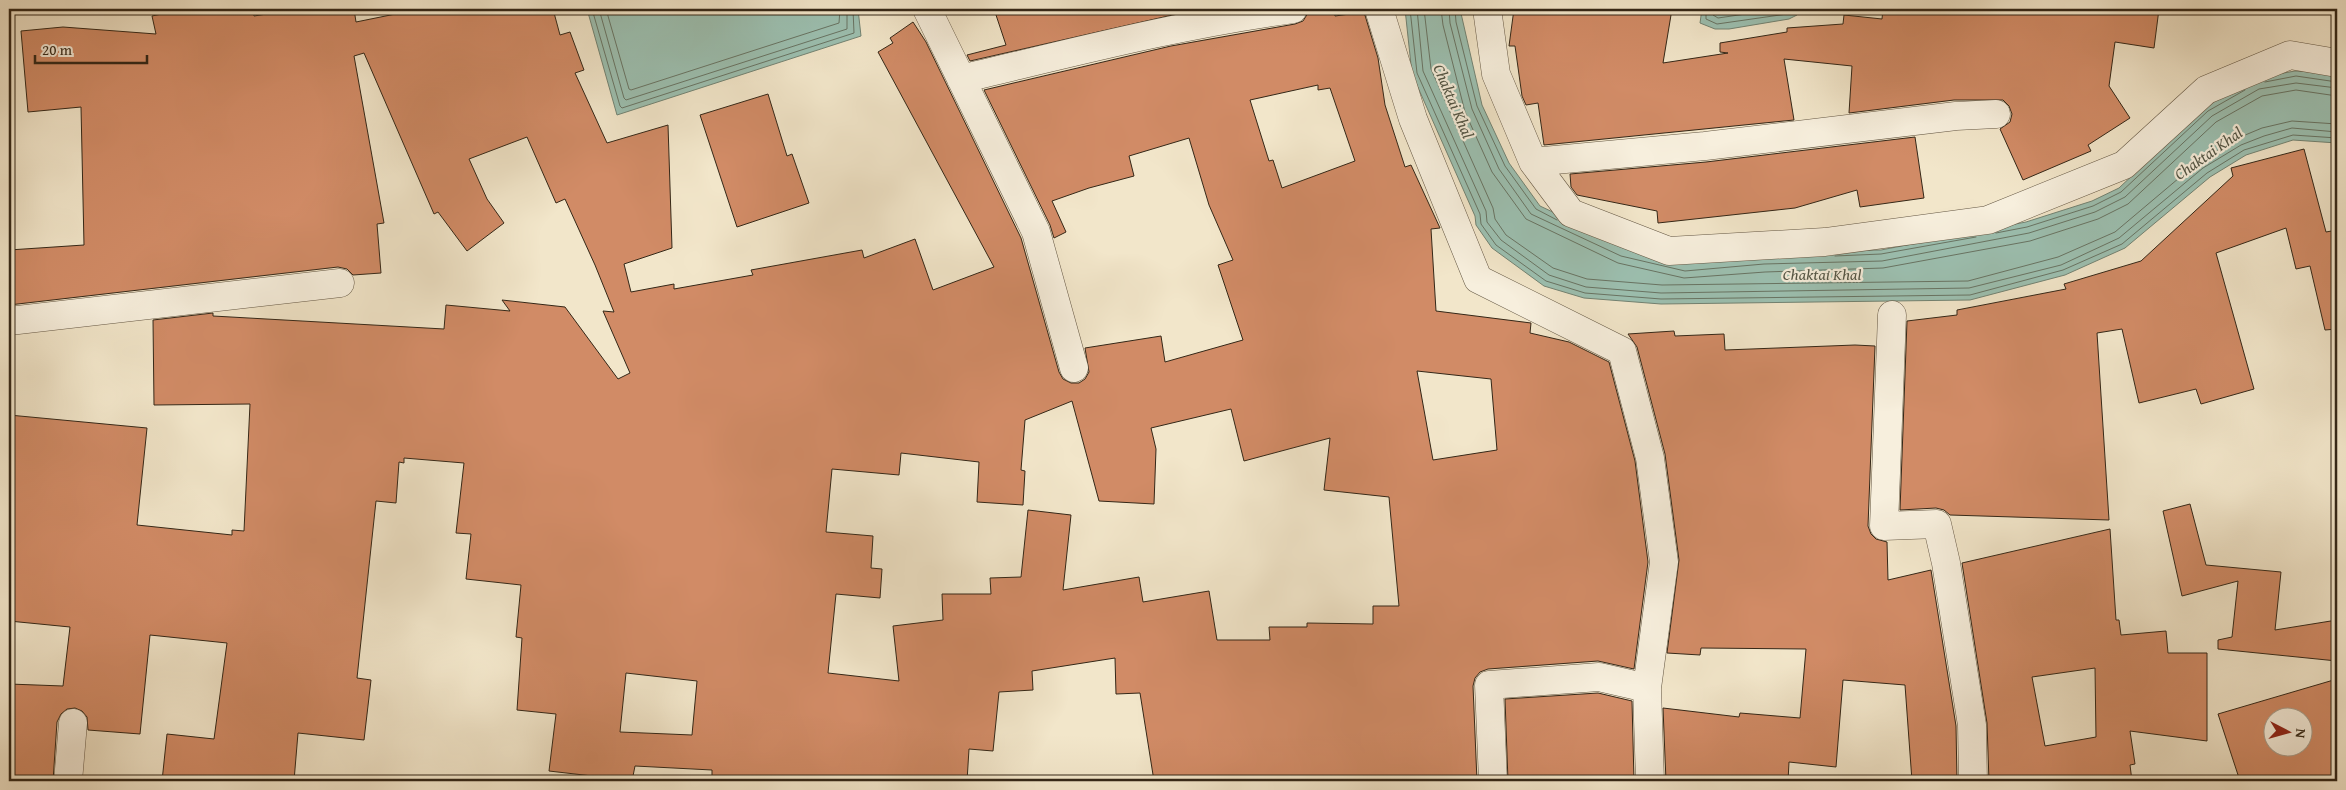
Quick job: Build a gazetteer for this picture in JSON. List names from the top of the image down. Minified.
{"water":["Chaktai Khal"],"scale_bar":"20 m","north":"right"}
